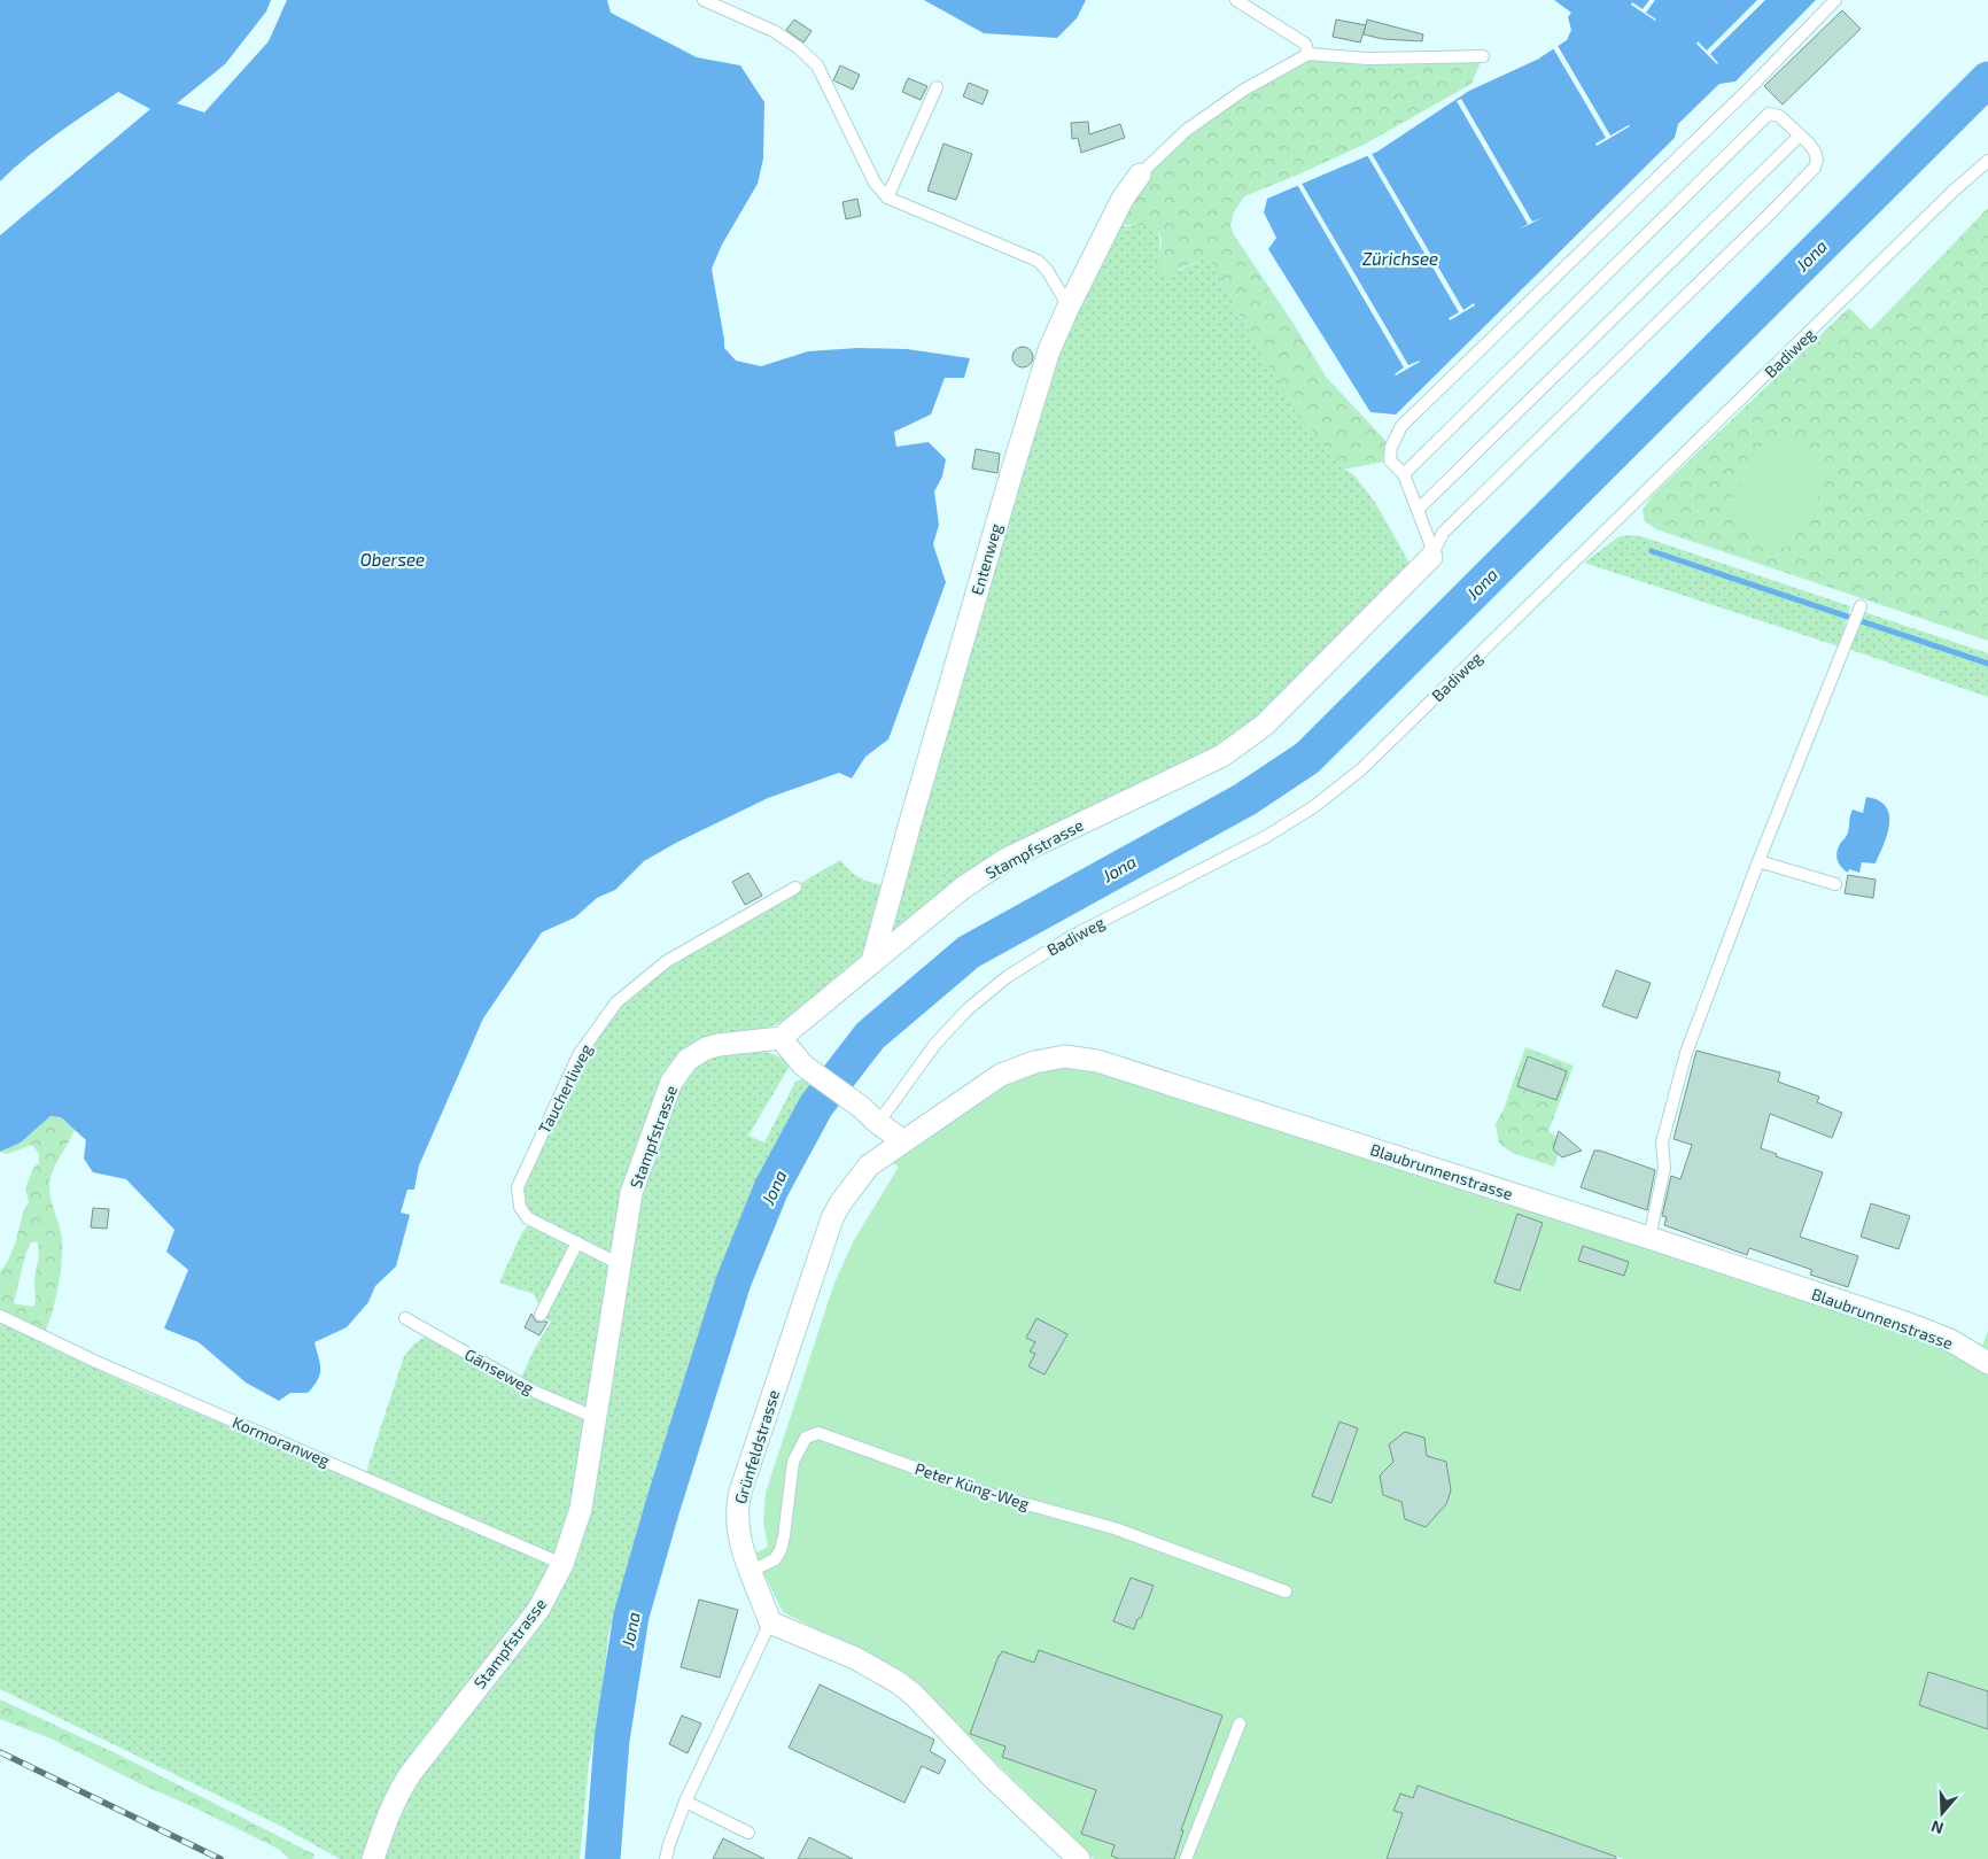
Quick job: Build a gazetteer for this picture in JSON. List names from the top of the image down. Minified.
{"streets":{"street":["Entenweg","Stampfstrasse","Blaubrunnenstrasse","Grünfeldstrasse"],"lane":["Badiweg","Taucherliweg","Gänseweg","Kormoranweg","Peter Küng-Weg"]},"crossings":[["Entenweg","Stampfstrasse"],["Stampfstrasse","Taucherliweg"],["Stampfstrasse","Gänseweg"],["Stampfstrasse","Kormoranweg"],["Blaubrunnenstrasse","Grünfeldstrasse"],["Grünfeldstrasse","Peter Küng-Weg"]],"water":["Jona","Zürichsee","Obersee"],"north":"bottom"}
